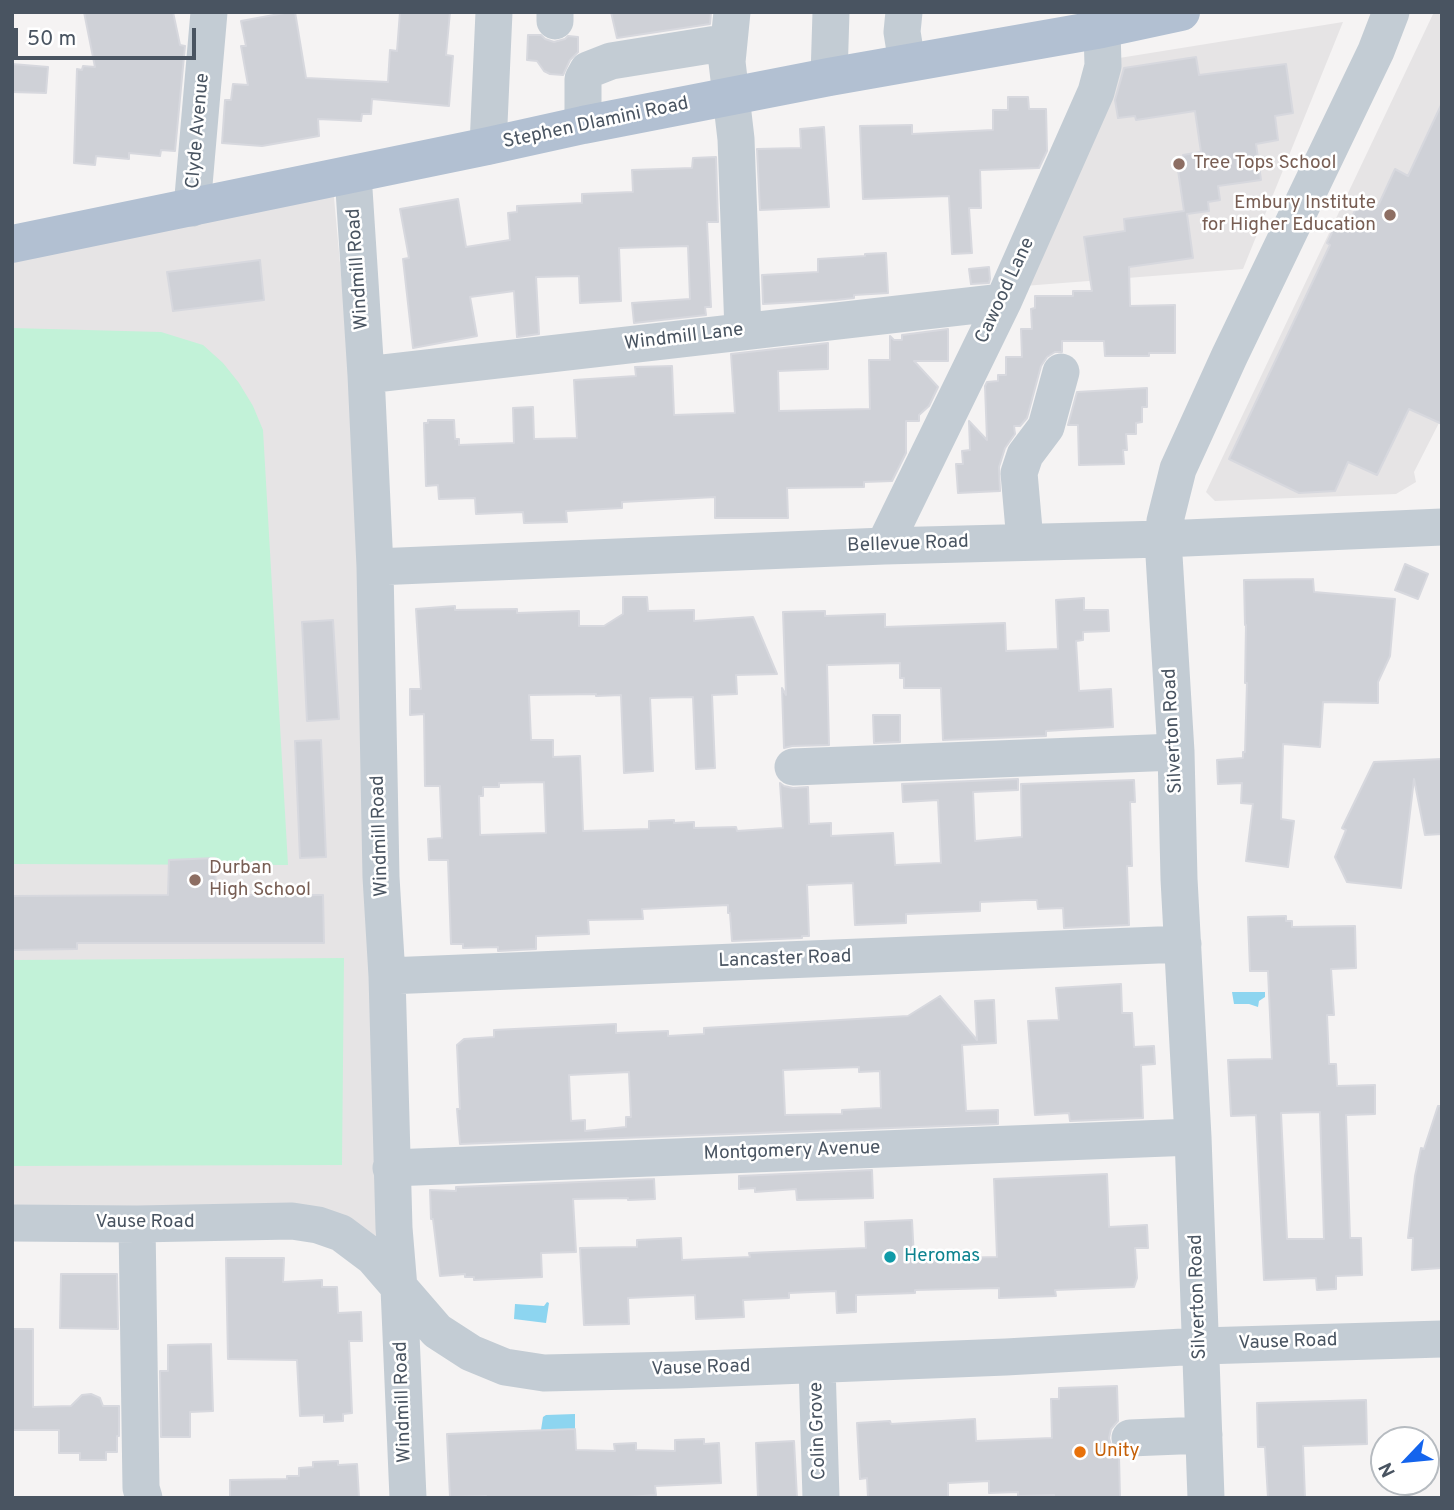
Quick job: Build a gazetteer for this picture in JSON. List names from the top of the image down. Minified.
{"streets":{"main road":["Stephen Dlamini Road"],"street":["Clyde Avenue","Windmill Road","Cawood Lane","Windmill Lane","Bellevue Road","Silverton Road","Lancaster Road","Montgomery Avenue","Vause Road","Colin Grove"]},"crossings":[["Stephen Dlamini Road","Clyde Avenue"],["Stephen Dlamini Road","Windmill Road"],["Stephen Dlamini Road","Cawood Lane"],["Windmill Road","Windmill Lane"],["Windmill Road","Bellevue Road"],["Windmill Road","Lancaster Road"],["Windmill Road","Montgomery Avenue"],["Windmill Road","Vause Road"],["Cawood Lane","Windmill Lane"],["Cawood Lane","Bellevue Road"],["Bellevue Road","Silverton Road"],["Silverton Road","Lancaster Road"],["Silverton Road","Montgomery Avenue"],["Silverton Road","Vause Road"],["Vause Road","Colin Grove"]],"places":["Tree Tops School","Embury Institute for Higher Education","Durban High School","Heromas","Unity"],"scale_bar":"50 m","north":"bottom left"}
